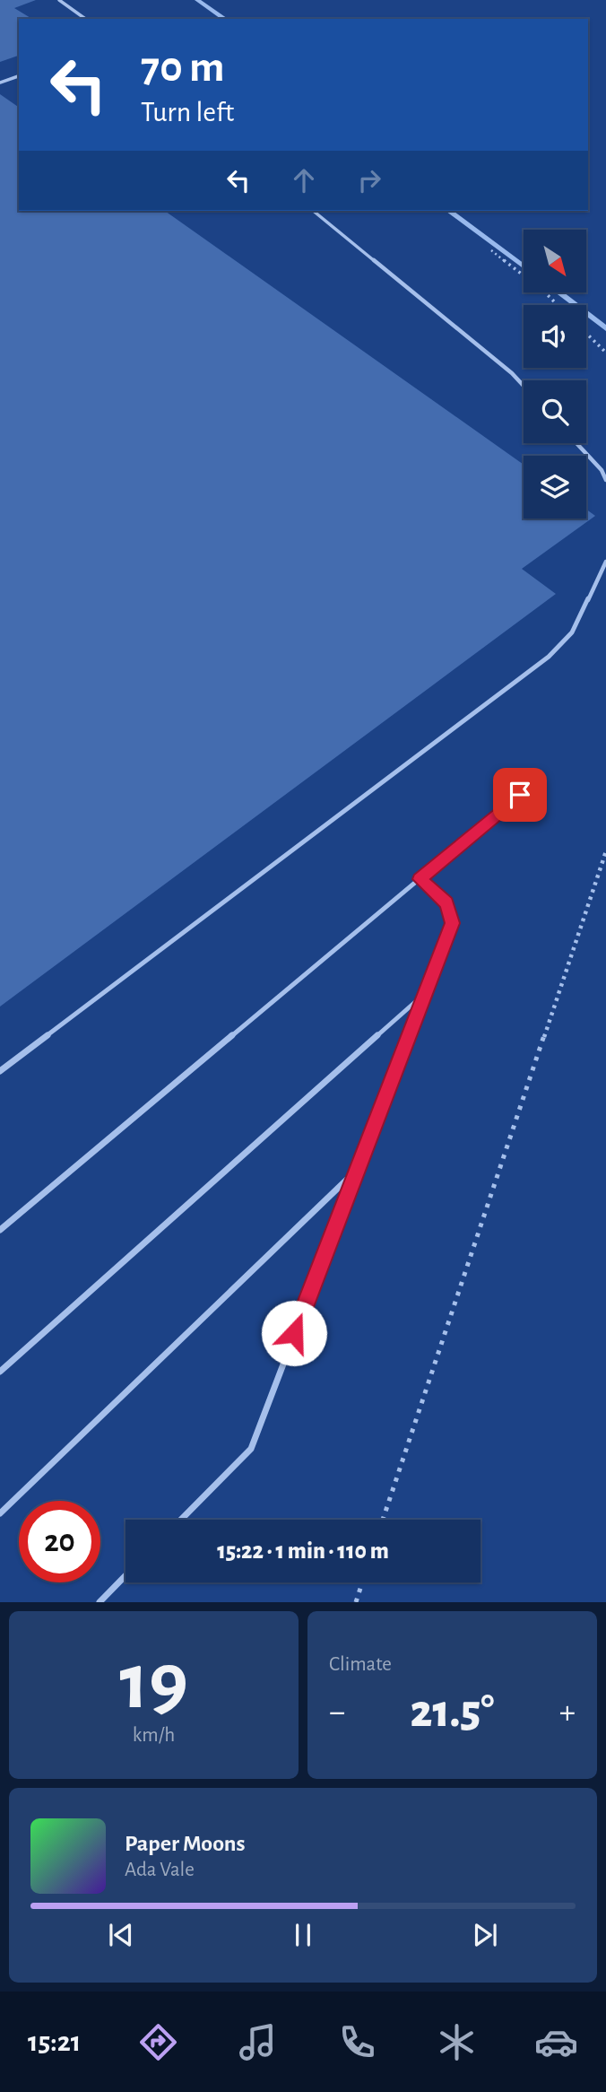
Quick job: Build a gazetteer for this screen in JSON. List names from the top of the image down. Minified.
{"north":"bottom right","page":{"turn":["70 m","Turn left"],"limit":"20","trip":"15:22 · 1 min · 110 m","tile":[["19","km/h"],"Climate"],"heat":["−","21.5°","+"],"song":["Paper Moons","Ada Vale"],"tabs":"15:21"}}
